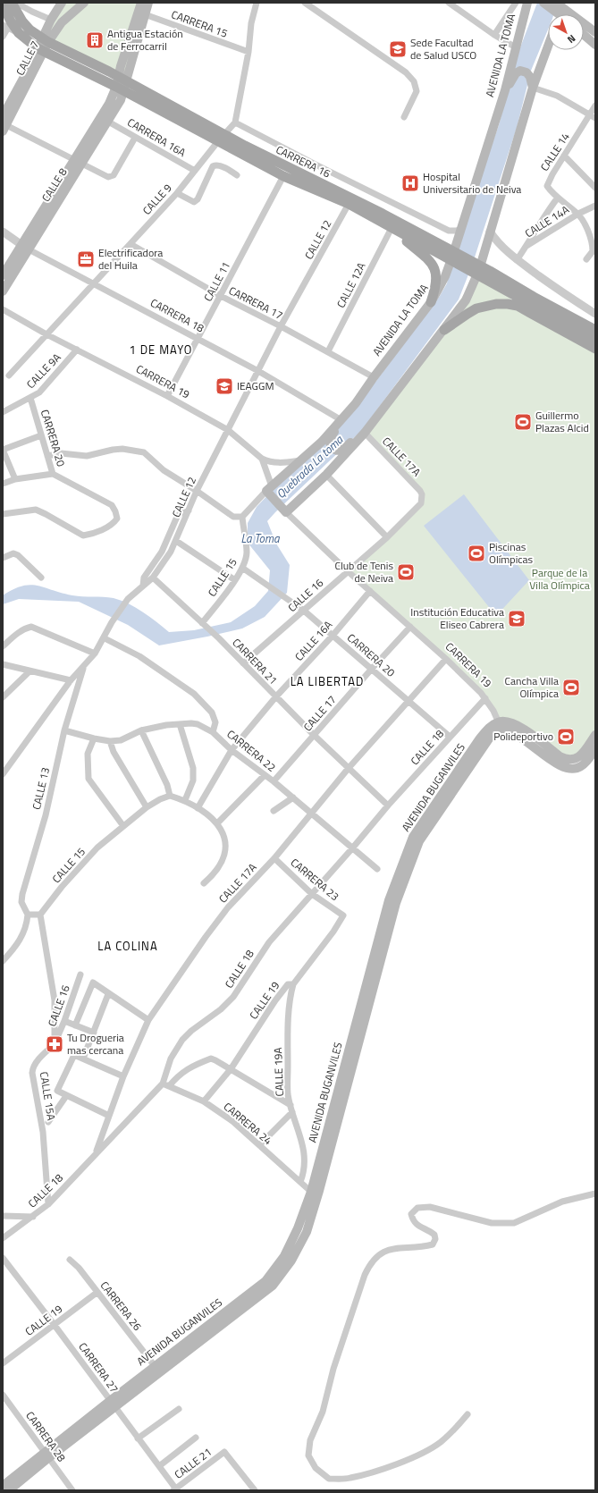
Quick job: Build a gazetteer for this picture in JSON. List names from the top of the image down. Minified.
{"streets":{"main road":["AVENIDA LA TOMA","CALLE 7","CARRERA 16","CALLE 8","CARRERA 19","AVENIDA BUGANVILES"],"street":["CARRERA 15","CARRERA 16A","CALLE 14","CALLE 9","CALLE 14A","CALLE 12","CALLE 11","CALLE 12A","CARRERA 17","CARRERA 18","CALLE 9A","CARRERA 20","CALLE 17A","CALLE 15","CALLE 16","CALLE 16A","CARRERA 21","CALLE 17","CALLE 18","CARRERA 22","CALLE 13","CARRERA 23","CALLE 19","CALLE 19A","CALLE 15A","CARRERA 24","CARRERA 26","CARRERA 27","CARRERA 28","CALLE 21"]},"crossings":[["CARRERA 15","CALLE 9"],["AVENIDA LA TOMA","CARRERA 17"],["AVENIDA LA TOMA","CARRERA 18"],["AVENIDA LA TOMA","CARRERA 19"],["AVENIDA LA TOMA","CALLE 15"],["CALLE 7","CARRERA 16"],["CARRERA 16A","CALLE 8"],["CARRERA 16A","CALLE 9"],["CARRERA 16","CALLE 8"],["CARRERA 16","CALLE 9"],["CARRERA 16","CALLE 12"],["CARRERA 16","CALLE 11"],["CARRERA 16","CALLE 12A"],["CALLE 8","CARRERA 18"],["CALLE 9","CARRERA 17"],["CALLE 9","CARRERA 18"],["CALLE 9","CARRERA 19"],["CALLE 12","CARRERA 17"],["CALLE 12","CARRERA 18"],["CALLE 12","CARRERA 19"],["CALLE 12","CARRERA 21"],["CALLE 12","CARRERA 22"],["CALLE 12","CALLE 13"],["CALLE 11","CARRERA 17"],["CALLE 11","CARRERA 18"],["CALLE 11","CARRERA 19"],["CALLE 12A","CARRERA 17"],["CALLE 9A","CARRERA 19"],["CALLE 9A","CARRERA 20"],["CARRERA 19","CALLE 17A"],["CARRERA 19","CALLE 16"],["CARRERA 19","CALLE 16A"],["CARRERA 19","CALLE 17"],["CARRERA 19","CALLE 18"],["CARRERA 19","AVENIDA BUGANVILES"],["CARRERA 20","CALLE 17A"],["CARRERA 20","CALLE 15"],["CARRERA 20","CALLE 16"],["CARRERA 20","CALLE 16A"],["CARRERA 20","CALLE 17"],["CARRERA 20","CALLE 18"],["CALLE 17A","CALLE 16"],["CALLE 17A","CARRERA 21"],["CALLE 17A","CALLE 18"],["CALLE 17A","CARRERA 22"],["CALLE 17A","CARRERA 23"],["CALLE 15","CARRERA 21"],["CALLE 16","CARRERA 21"],["CALLE 16","CALLE 15A"],["CALLE 16A","CARRERA 21"],["CALLE 16A","CARRERA 22"],["CARRERA 21","CALLE 17"],["CARRERA 21","CALLE 18"],["CALLE 17","CARRERA 22"],["CALLE 18","CARRERA 22"],["CALLE 18","CARRERA 23"],["CALLE 18","CALLE 15A"],["CALLE 18","CARRERA 24"],["AVENIDA BUGANVILES","CARRERA 24"],["AVENIDA BUGANVILES","CARRERA 26"],["AVENIDA BUGANVILES","CARRERA 27"],["AVENIDA BUGANVILES","CARRERA 28"],["CARRERA 23","CALLE 19"],["CALLE 19","CALLE 19A"],["CALLE 19","CARRERA 24"],["CALLE 19","CARRERA 26"],["CALLE 19","CARRERA 27"],["CALLE 19A","CARRERA 24"],["CARRERA 27","CALLE 21"]],"districts":["1 DE MAYO","LA LIBERTAD","LA COLINA"],"water":["Quebrada La toma","La Toma"],"parks":["Parque de la Villa Olímpica"],"places":{"building":["Antigua Estación de Ferrocarril"],"school or university":["Sede Facultad de Salud USCO","IEAGGM","Institución Educativa Eliseo Cabrera"],"hospital":["Hospital Universitario de Neiva"],"office":["Electrificadora del Huila"],"sports":["Guillermo Plazas Alcid","Piscinas Olímpicas","Club de Tenis de Neiva","Cancha Villa Olímpica","Polideportivo"],"pharmacy":["Tu Drogueria mas cercana"]},"north":"bottom right"}
